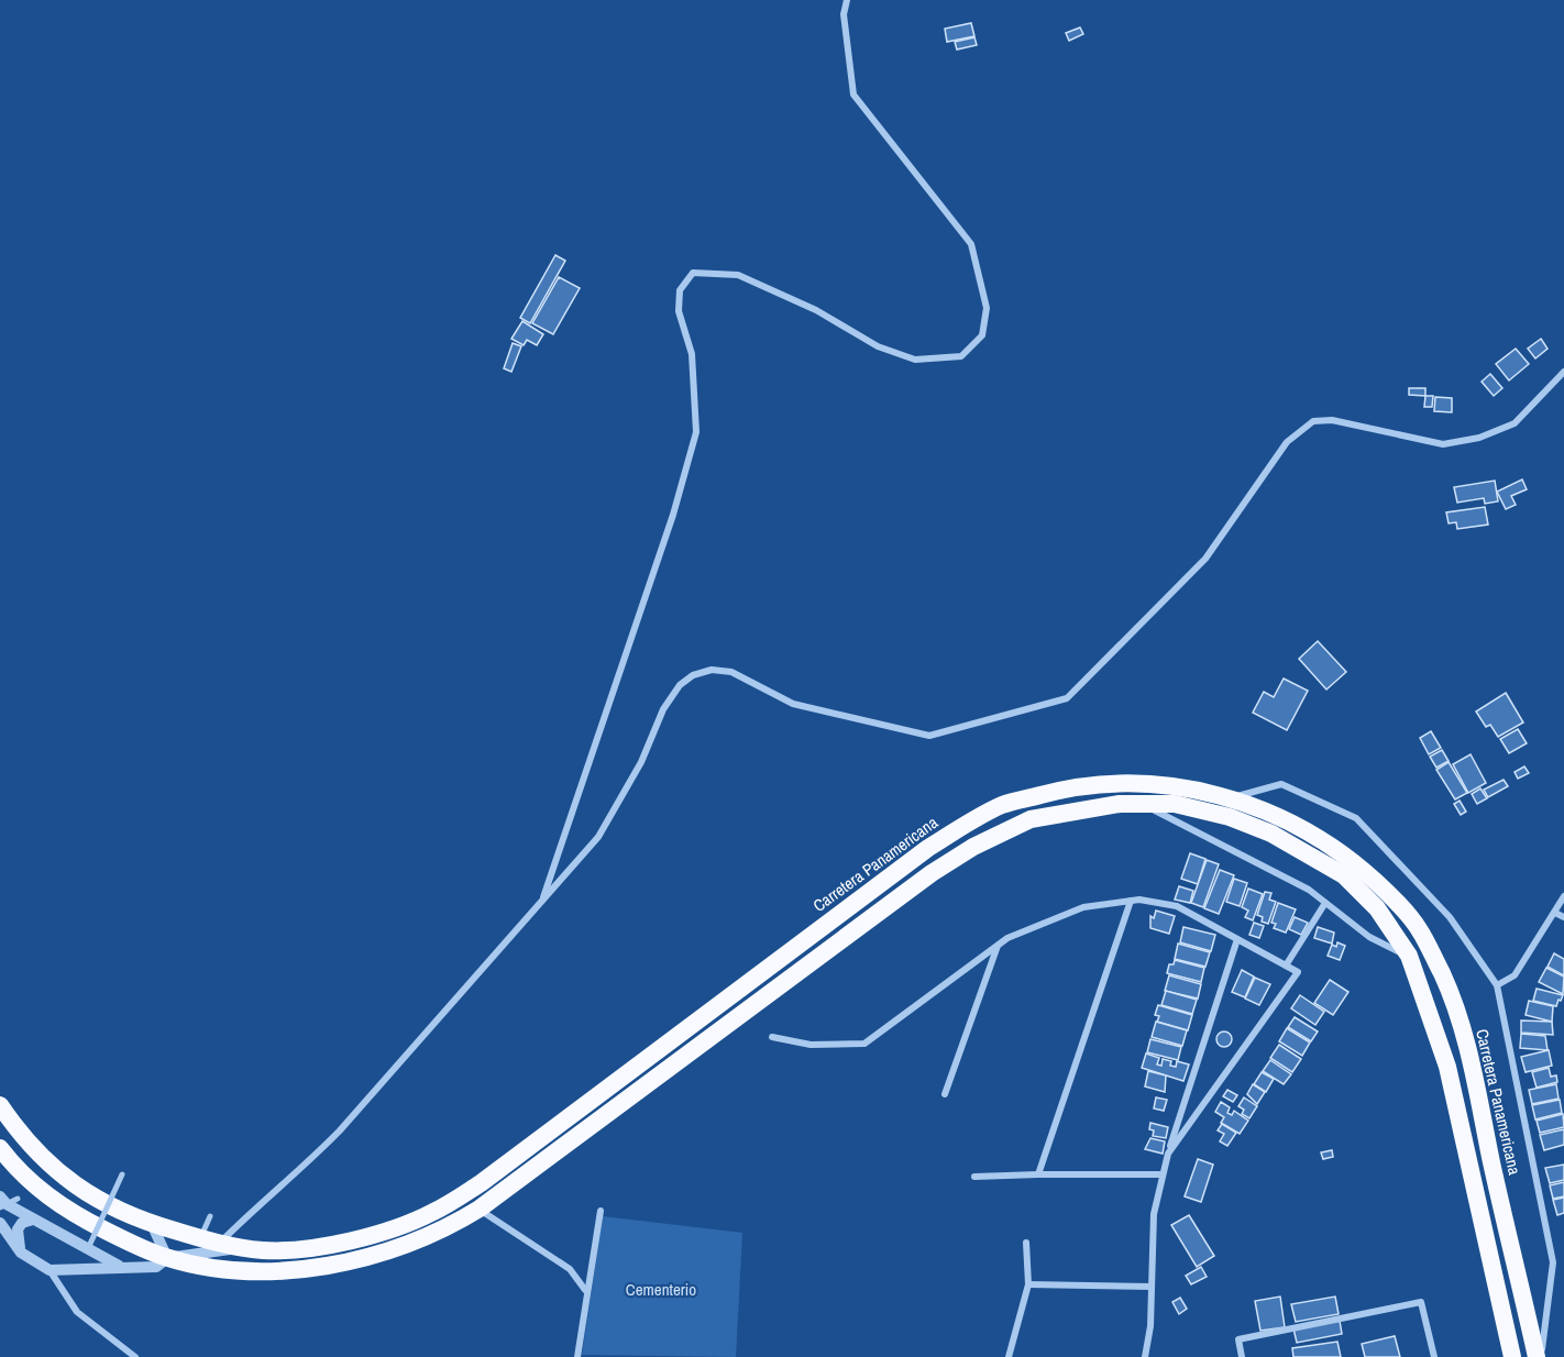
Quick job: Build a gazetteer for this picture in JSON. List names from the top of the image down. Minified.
{"streets":{"highway":["Carretera Panamericana"]},"parks":["Cementerio"]}
